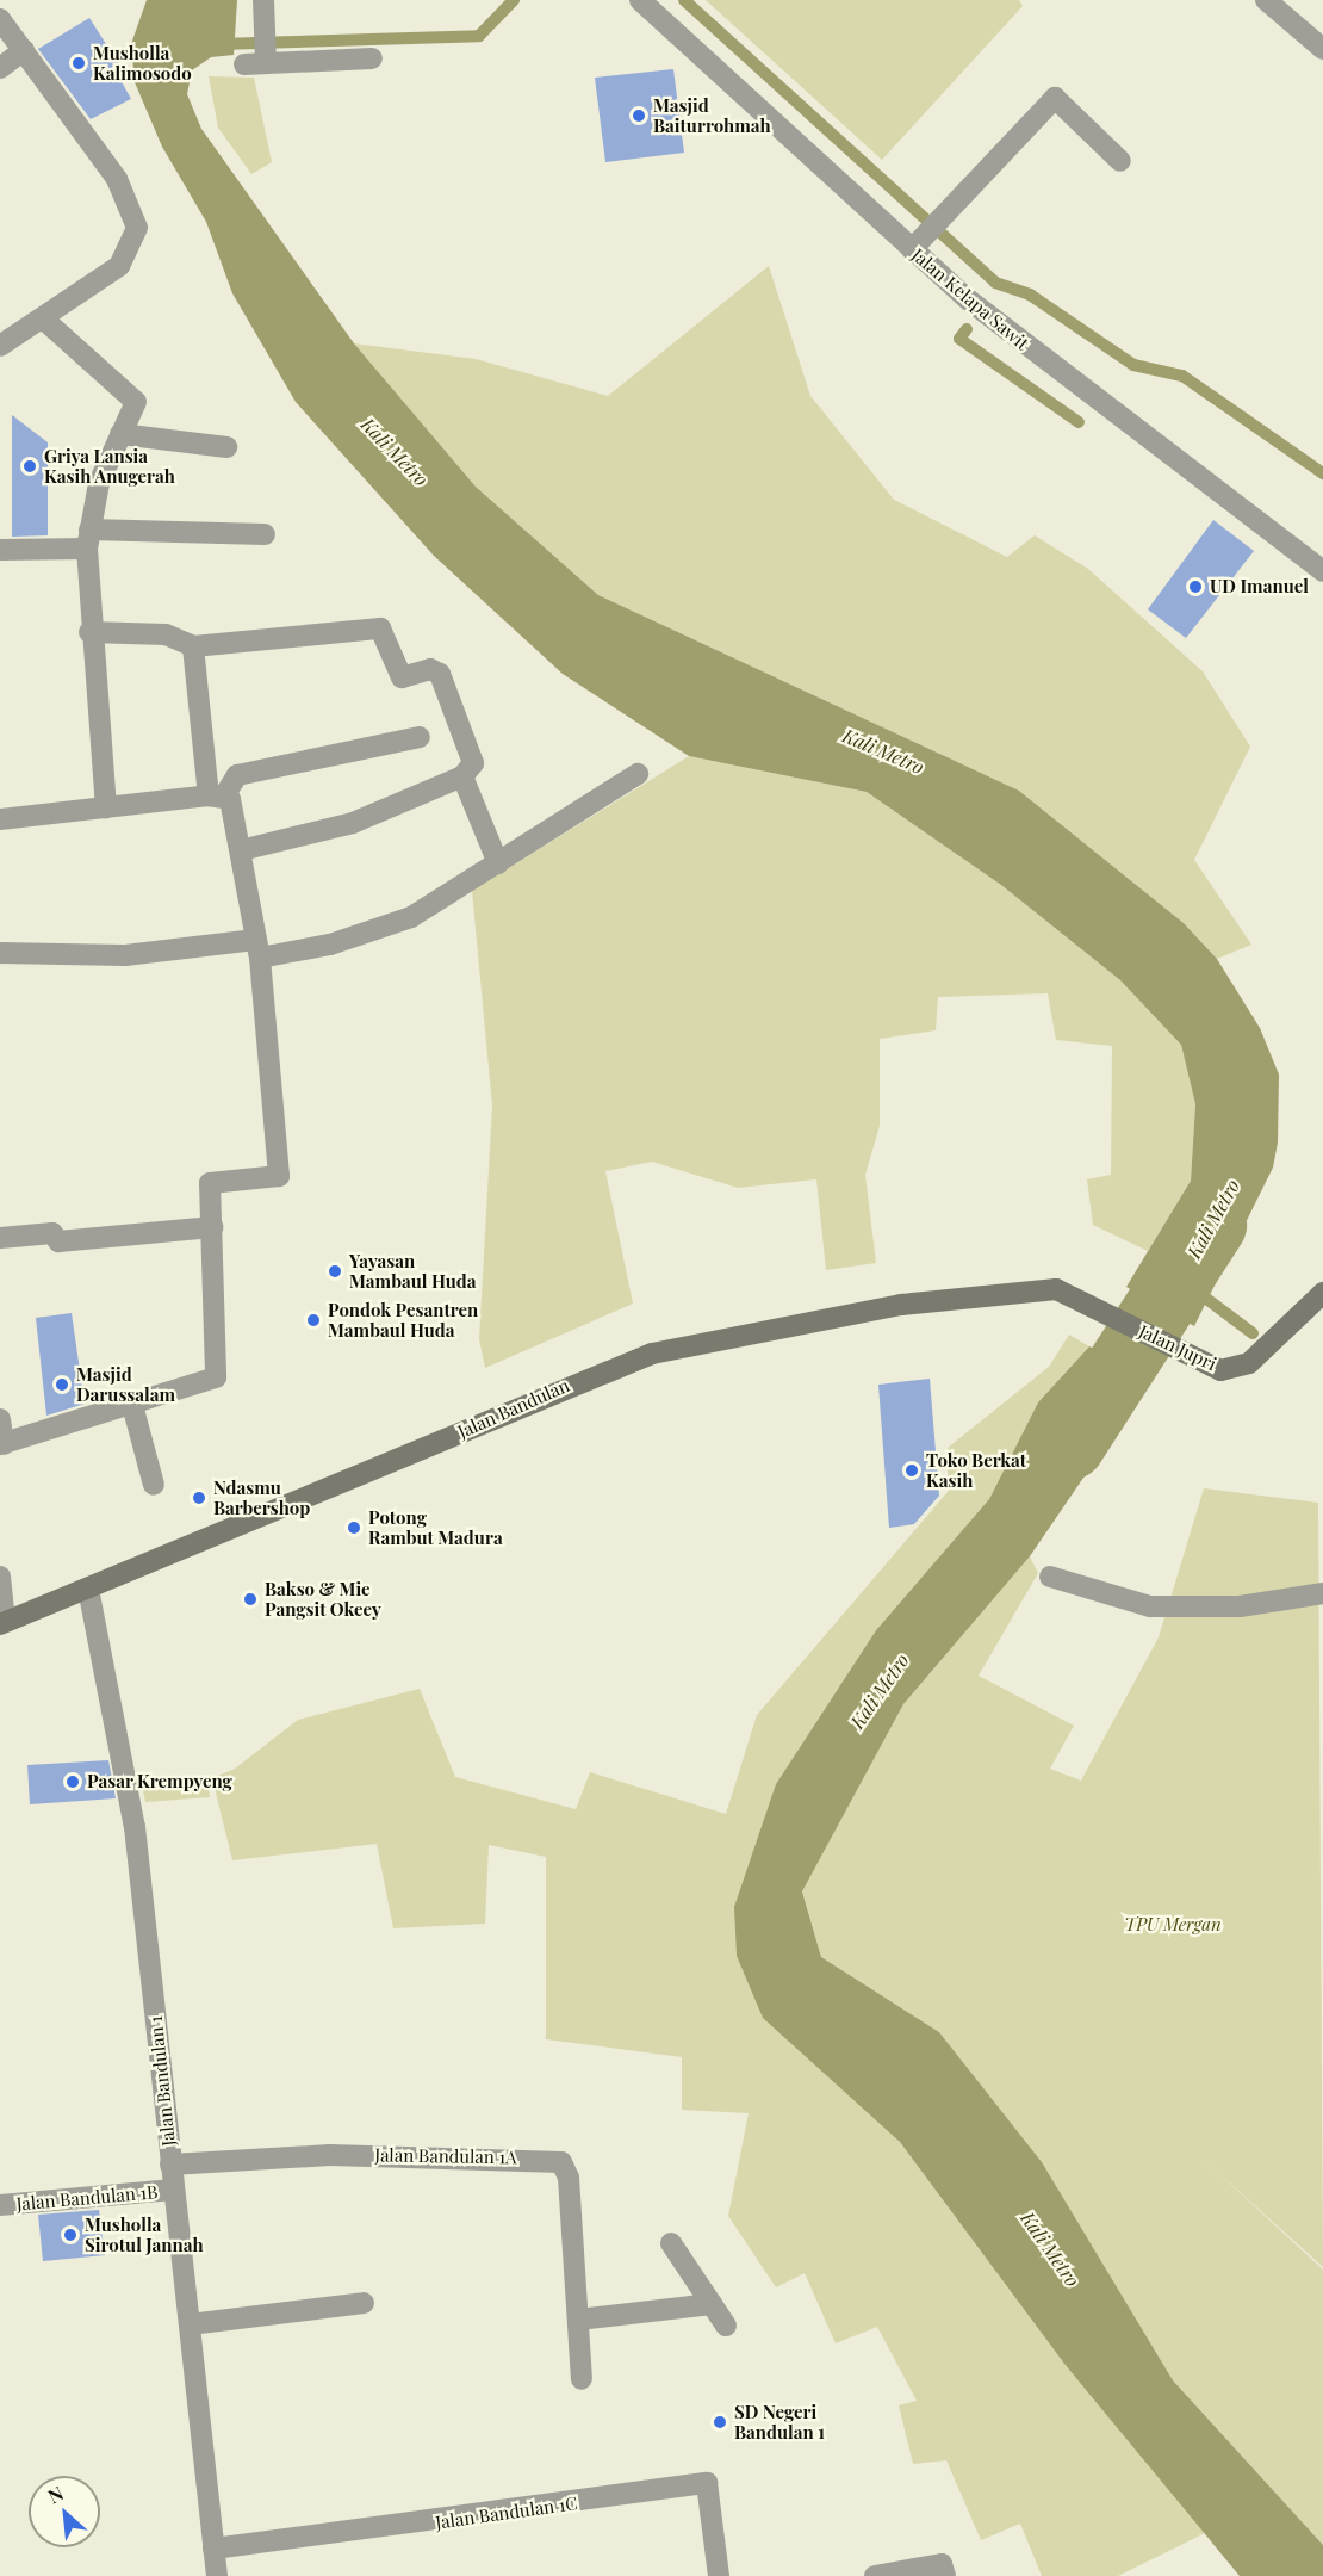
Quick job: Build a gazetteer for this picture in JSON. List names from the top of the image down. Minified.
{"streets":{"main road":["Jalan Jupri","Jalan Bandulan"],"street":["Jalan Kelapa Sawit","Jalan Bandulan 1","Jalan Bandulan 1A","Jalan Bandulan 1B","Jalan Bandulan 1C"]},"crossings":[["Jalan Jupri","Jalan Bandulan"],["Jalan Bandulan","Jalan Bandulan 1"],["Jalan Bandulan 1","Jalan Bandulan 1A"],["Jalan Bandulan 1","Jalan Bandulan 1B"],["Jalan Bandulan 1","Jalan Bandulan 1C"]],"water":["Kali Metro"],"parks":["TPU Mergan"],"places":["Musholla Kalimosodo","Masjid Baiturrohmah","Griya Lansia Kasih Anugerah","UD Imanuel","Yayasan Mambaul Huda","Pondok Pesantren Mambaul Huda","Masjid Darussalam","Toko Berkat Kasih","Ndasmu Barbershop","Potong Rambut Madura","Bakso & Mie Pangsit Okeey","Pasar Krempyeng","Musholla Sirotul Jannah","SD Negeri Bandulan 1"],"north":"top left"}
